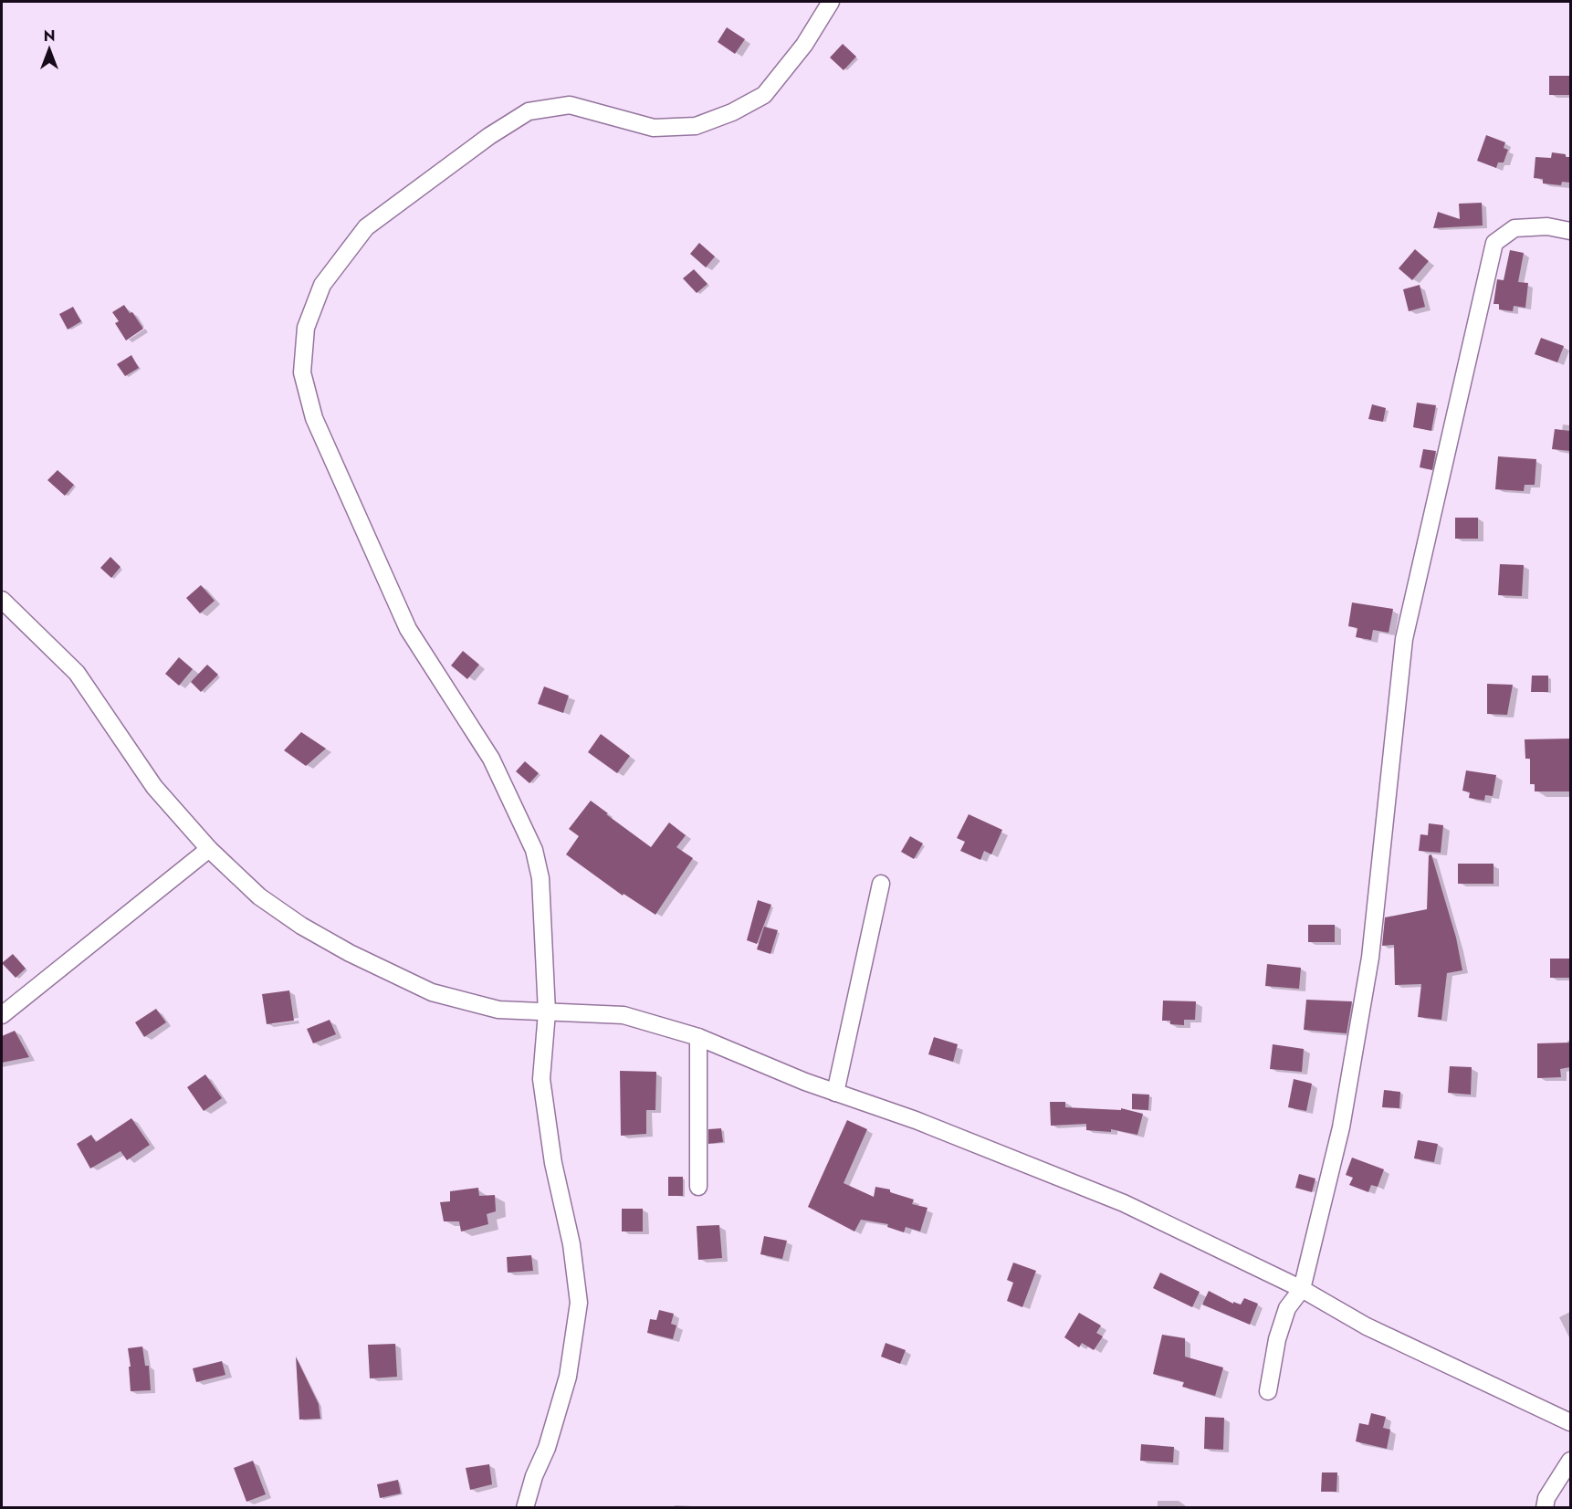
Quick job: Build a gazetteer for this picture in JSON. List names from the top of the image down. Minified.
{"north":"top"}
